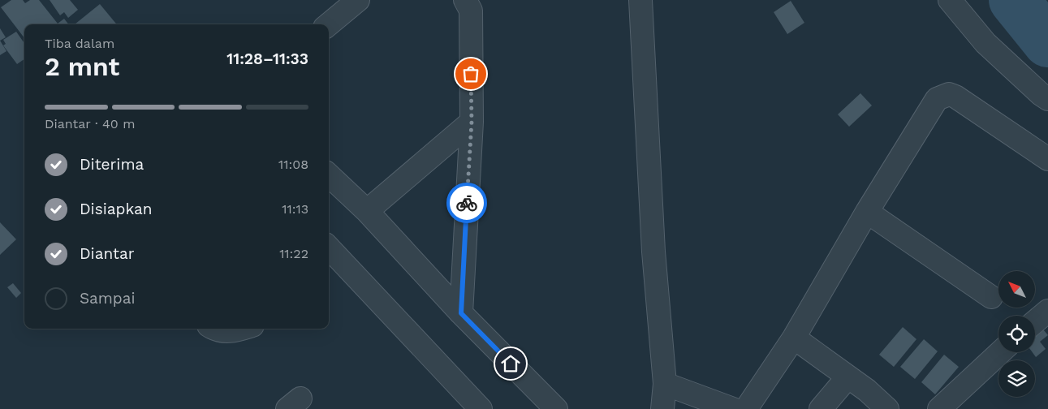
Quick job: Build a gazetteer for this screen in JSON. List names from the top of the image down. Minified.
{"north":"top left","page":{"heading":["2 mnt","Tiba dalam","11:28–11:33"],"bar":"Diantar · 40 m","list":[["Diterima","11:08"],["Disiapkan","11:13"],["Diantar","11:22"],"Sampai"]}}
